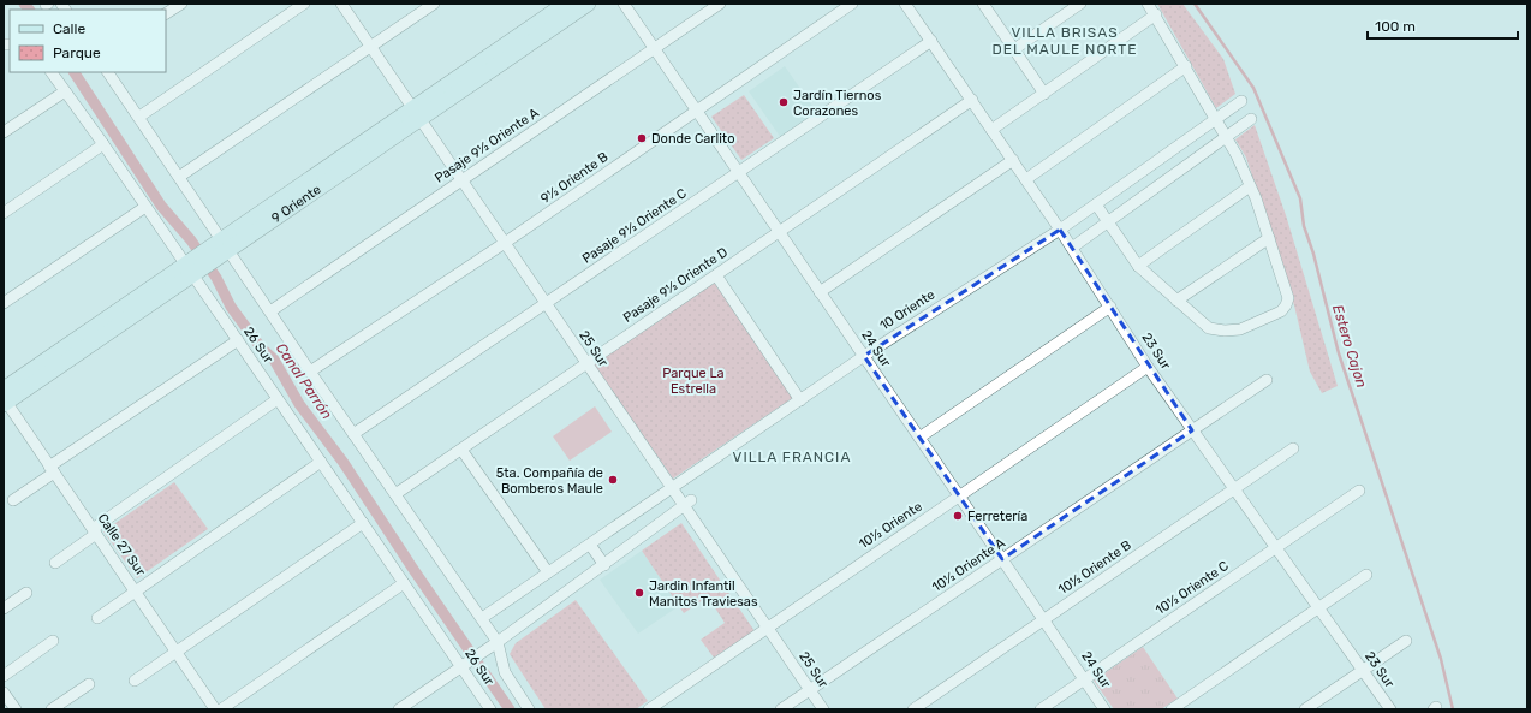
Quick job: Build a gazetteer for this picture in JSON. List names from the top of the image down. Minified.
{"streets":{"street":["Pasaje 9½ Oriente A","9½ Oriente B","9 Oriente","Pasaje 9½ Oriente C","Pasaje 9½ Oriente D","10 Oriente","26 Sur","25 Sur","24 Sur","23 Sur","10½ Oriente","Calle 27 Sur","10½ Oriente A","10½ Oriente B","10½ Oriente C"]},"crossings":[["Pasaje 9½ Oriente A","26 Sur"],["Pasaje 9½ Oriente A","25 Sur"],["Pasaje 9½ Oriente A","24 Sur"],["9½ Oriente B","26 Sur"],["9½ Oriente B","25 Sur"],["9½ Oriente B","24 Sur"],["9 Oriente","26 Sur"],["9 Oriente","25 Sur"],["9 Oriente","Calle 27 Sur"],["Pasaje 9½ Oriente C","26 Sur"],["Pasaje 9½ Oriente C","25 Sur"],["Pasaje 9½ Oriente C","24 Sur"],["Pasaje 9½ Oriente C","23 Sur"],["Pasaje 9½ Oriente D","26 Sur"],["Pasaje 9½ Oriente D","25 Sur"],["Pasaje 9½ Oriente D","24 Sur"],["Pasaje 9½ Oriente D","23 Sur"],["10 Oriente","26 Sur"],["10 Oriente","25 Sur"],["10 Oriente","24 Sur"],["10 Oriente","23 Sur"],["25 Sur","10½ Oriente"],["25 Sur","10½ Oriente A"],["24 Sur","10½ Oriente"],["24 Sur","10½ Oriente A"],["24 Sur","10½ Oriente B"],["24 Sur","10½ Oriente C"],["23 Sur","10½ Oriente"],["23 Sur","10½ Oriente A"],["23 Sur","10½ Oriente B"],["23 Sur","10½ Oriente C"]],"districts":["VILLA BRISAS DEL MAULE NORTE","VILLA FRANCIA"],"water":["Estero Cajon","Canal Parrón"],"parks":["Parque La Estrella"],"places":["Jardín Tiernos Corazones","Donde Carlito","5ta. Compañía de Bomberos Maule","Ferretería","Jardin Infantil Manitos Traviesas"],"legend":["Calle","Parque"],"scale_bar":"100 m"}
